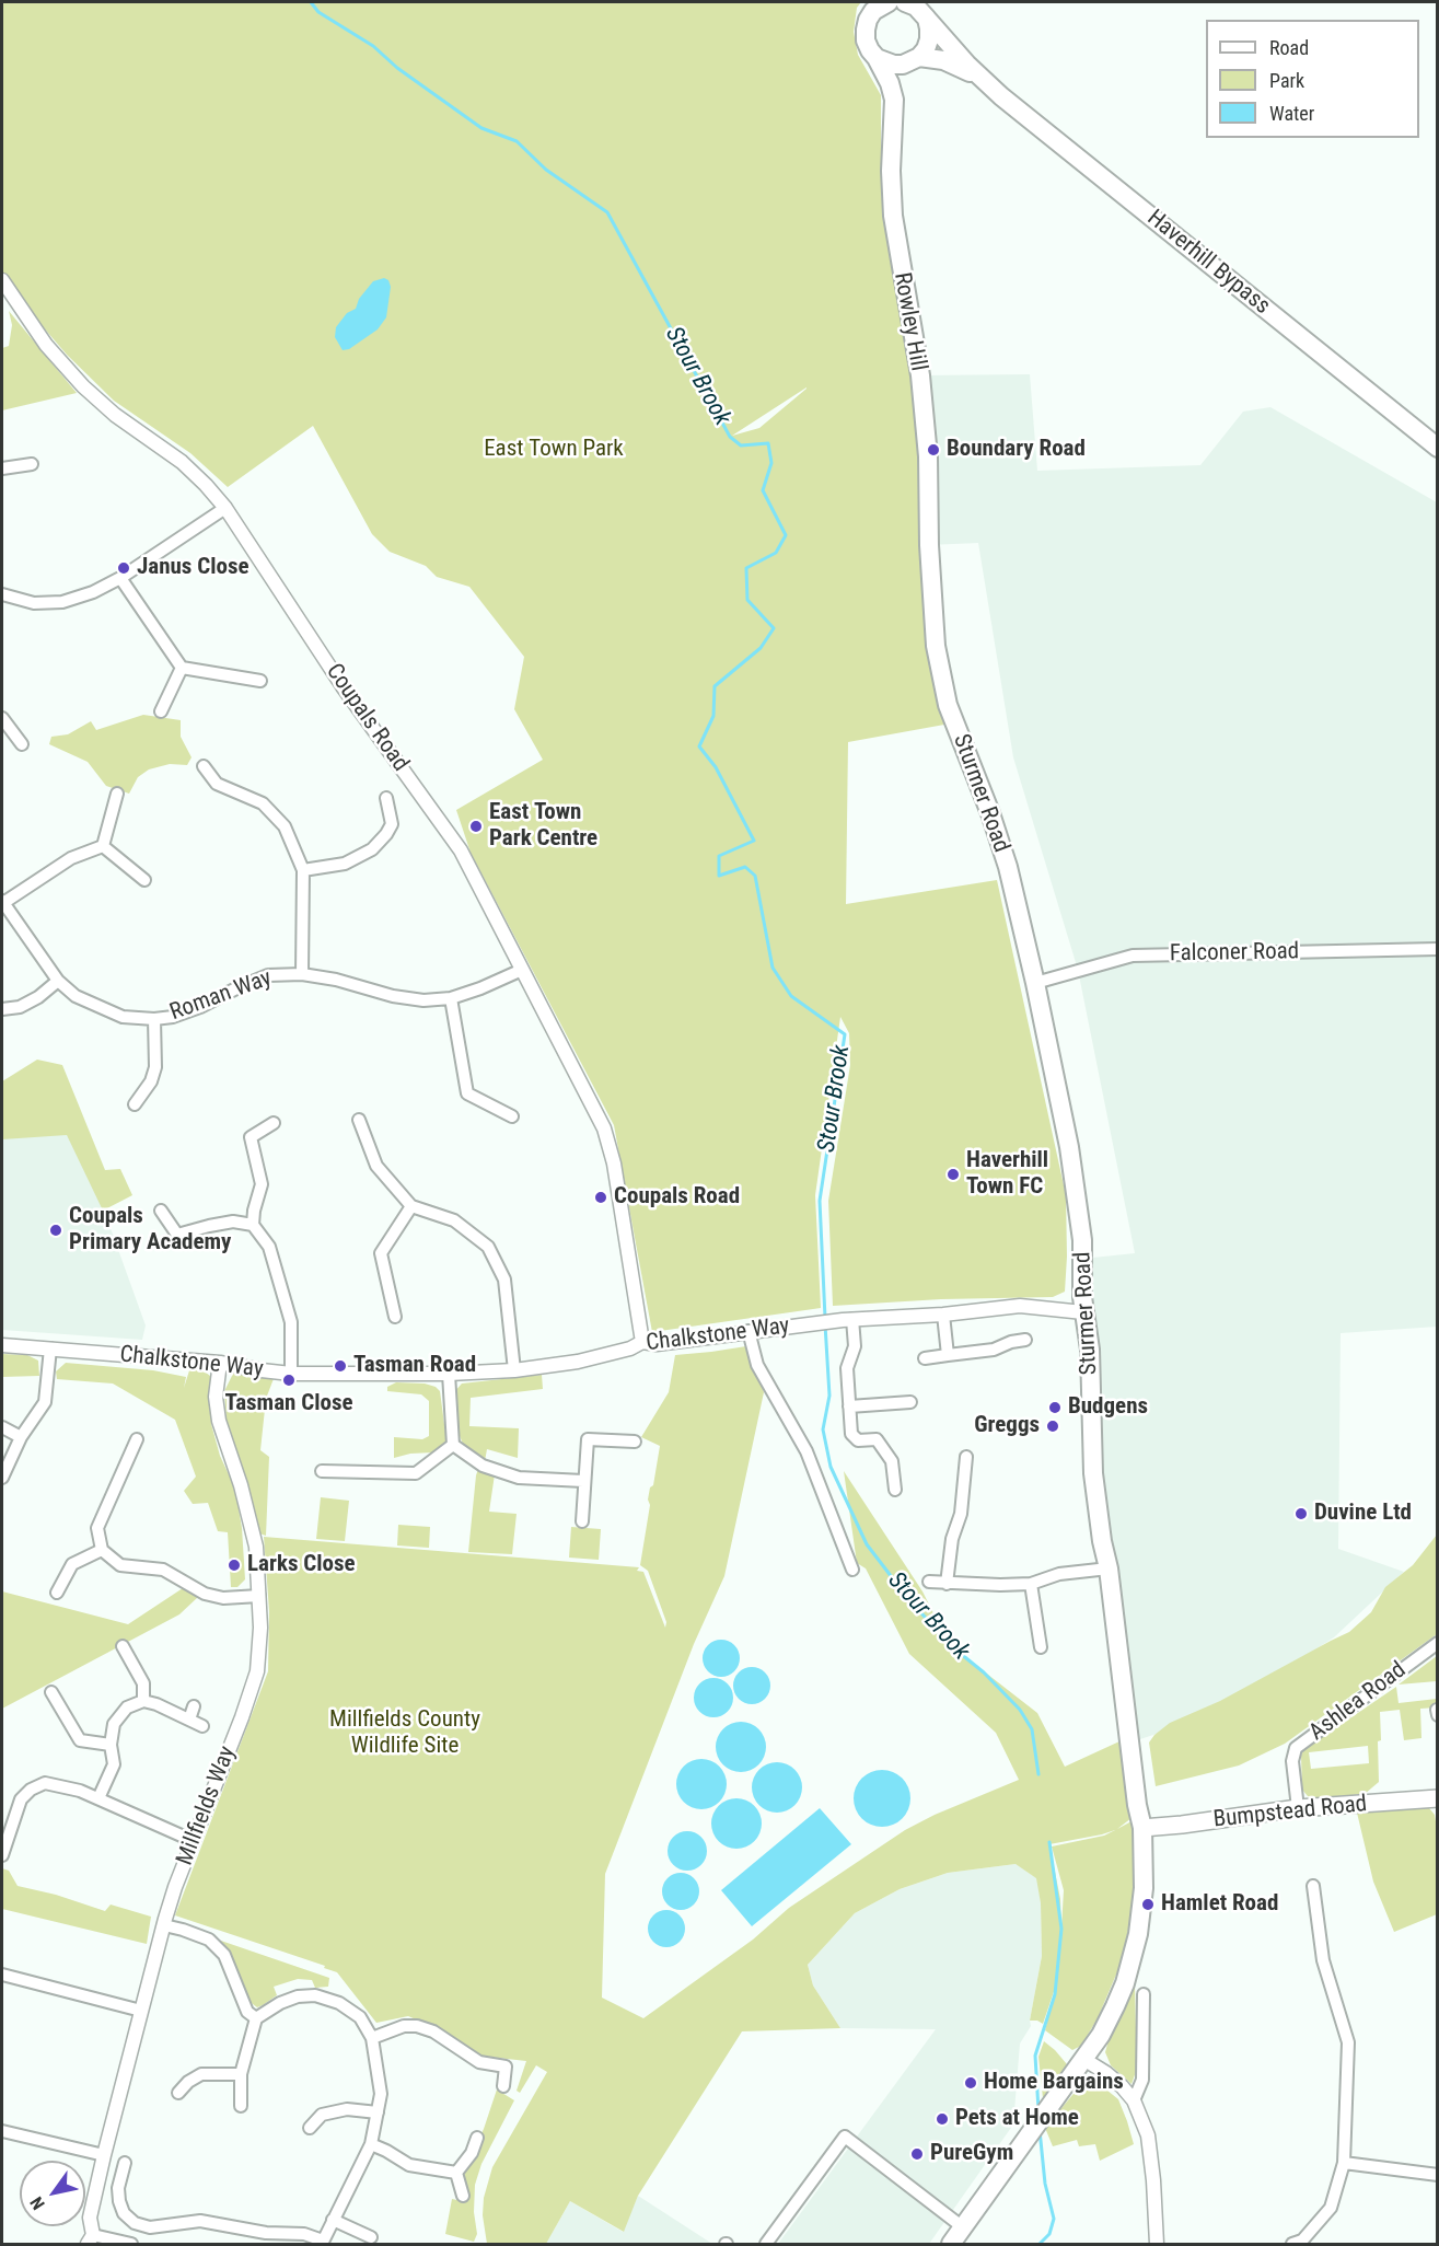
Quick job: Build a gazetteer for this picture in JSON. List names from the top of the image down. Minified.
{"streets":{"main road":["Haverhill Bypass","Rowley Hill","Sturmer Road","Bumpstead Road"],"street":["Coupals Road","Falconer Road","Roman Way","Chalkstone Way","Ashlea Road","Millfields Way"]},"crossings":[["Haverhill Bypass","Rowley Hill"],["Rowley Hill","Sturmer Road"],["Coupals Road","Roman Way"],["Coupals Road","Chalkstone Way"],["Sturmer Road","Falconer Road"],["Sturmer Road","Chalkstone Way"],["Sturmer Road","Bumpstead Road"],["Chalkstone Way","Millfields Way"],["Ashlea Road","Bumpstead Road"]],"water":["Stour Brook"],"parks":["East Town Park","Millfields County Wildlife Site"],"places":["Boundary Road","Janus Close","East Town Park Centre","Haverhill Town FC","Coupals Road","Coupals Primary Academy","Tasman Road","Tasman Close","Budgens","Greggs","Duvine Ltd","Larks Close","Hamlet Road","Home Bargains","Pets at Home","PureGym"],"legend":["Road","Park","Water"],"north":"bottom left"}
